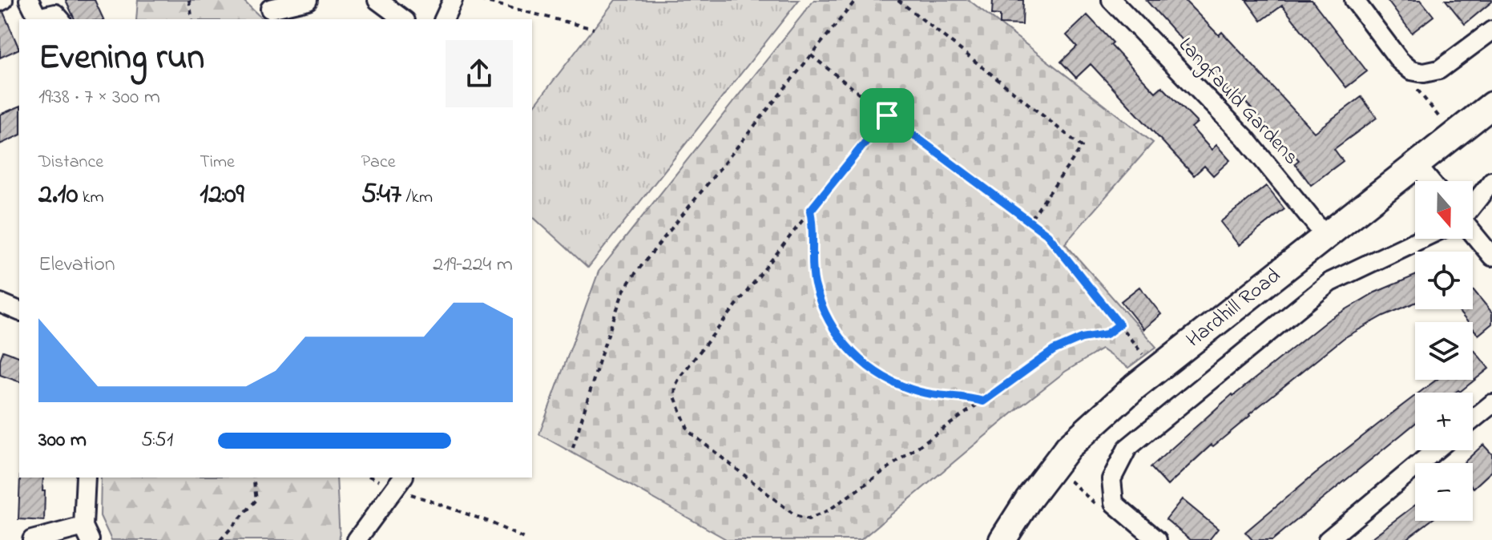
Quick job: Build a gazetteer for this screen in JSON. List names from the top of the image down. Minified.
{"streets":{"main road":["Hardhill Road"],"street":["Langfauld Gardens"]},"crossings":[["Langfauld Gardens","Hardhill Road"]],"north":"bottom","page":{"heading":["Evening run","19:38 · 7 × 300 m"],"stats":[["Distance","2.10 km"],["Time","12:09"],["Pace","5:47 /km"]],"map_buttons":["+","−"],"chart":["Elevation","219–224 m"],"list":[{"name":"300 m","note":"5:51"}]}}
